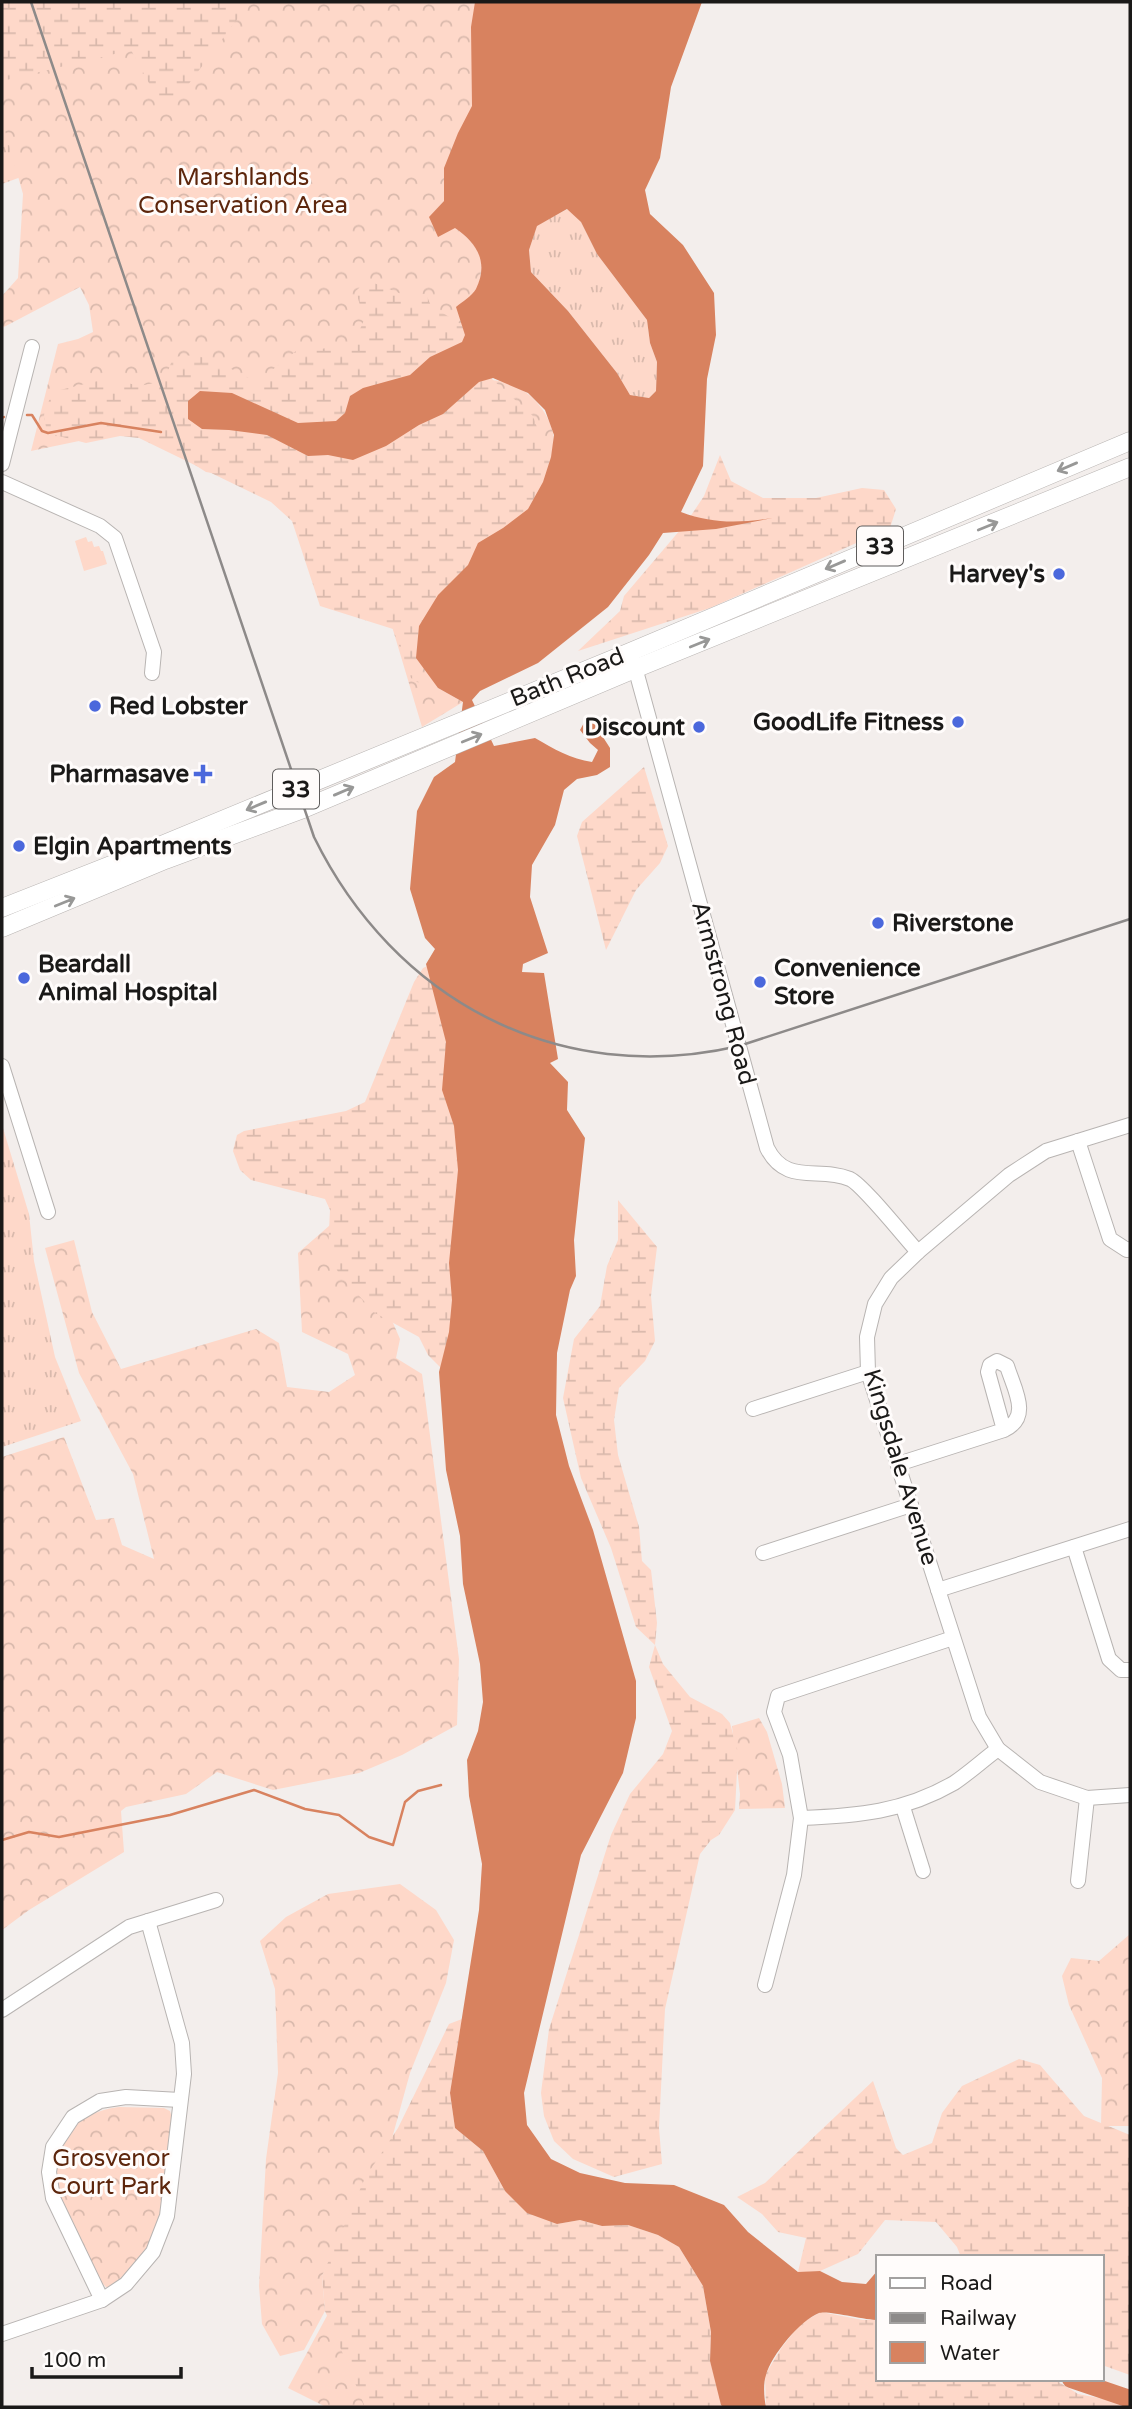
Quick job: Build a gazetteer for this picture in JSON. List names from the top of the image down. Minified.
{"streets":{"main road":["33","Bath Road"],"street":["Armstrong Road","Kingsdale Avenue"]},"crossings":[["Bath Road","Armstrong Road"],["Armstrong Road","Kingsdale Avenue"]],"parks":["Marshlands Conservation Area","Grosvenor Court Park"],"places":{"other":["Harvey's","Red Lobster","GoodLife Fitness","Discount","Elgin Apartments","Riverstone","Beardall Animal Hospital","Convenience Store"],"health":["Pharmasave"]},"legend":["Road","Railway","Water"],"scale_bar":"100 m"}
